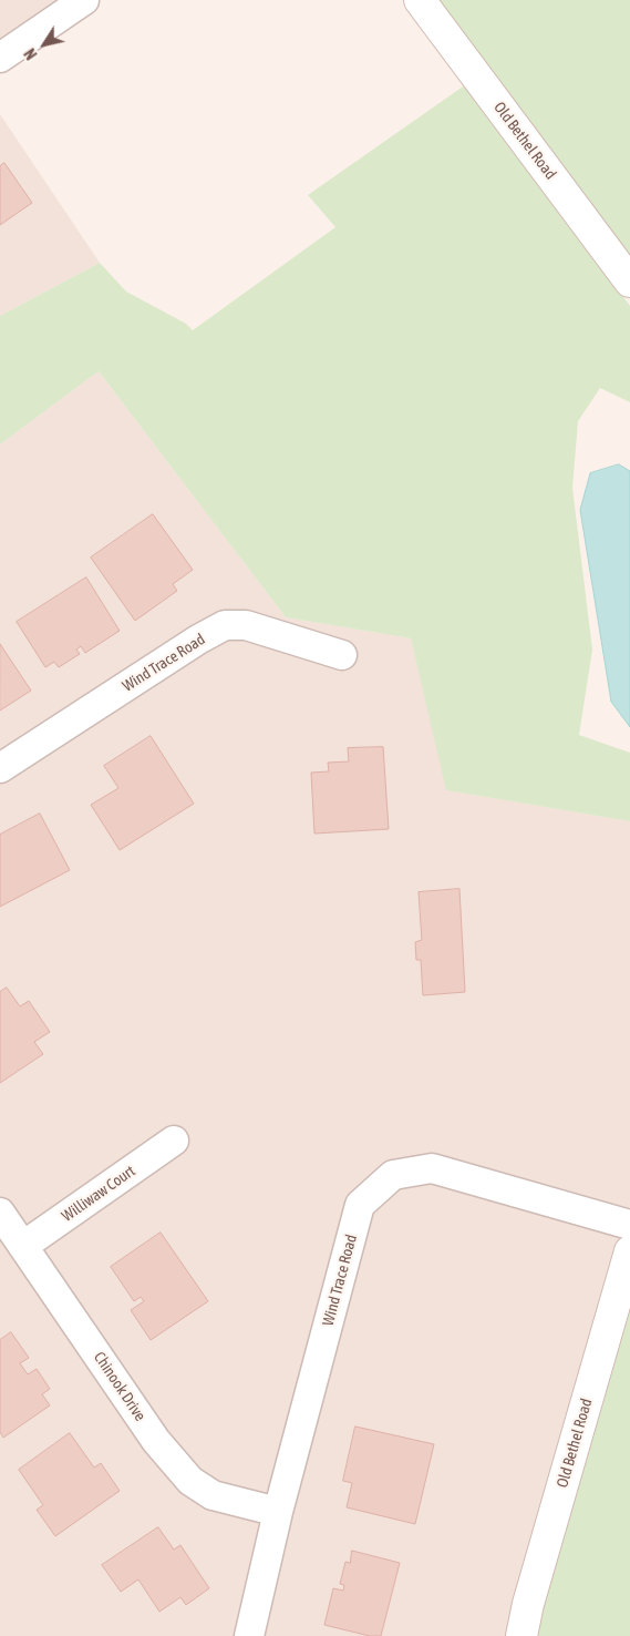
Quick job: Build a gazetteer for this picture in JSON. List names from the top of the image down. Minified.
{"streets":{"street":["Old Bethel Road","Wind Trace Road","Williwaw Court","Chinook Drive"]},"crossings":[["Wind Trace Road","Chinook Drive"],["Williwaw Court","Chinook Drive"]],"north":"bottom left"}
